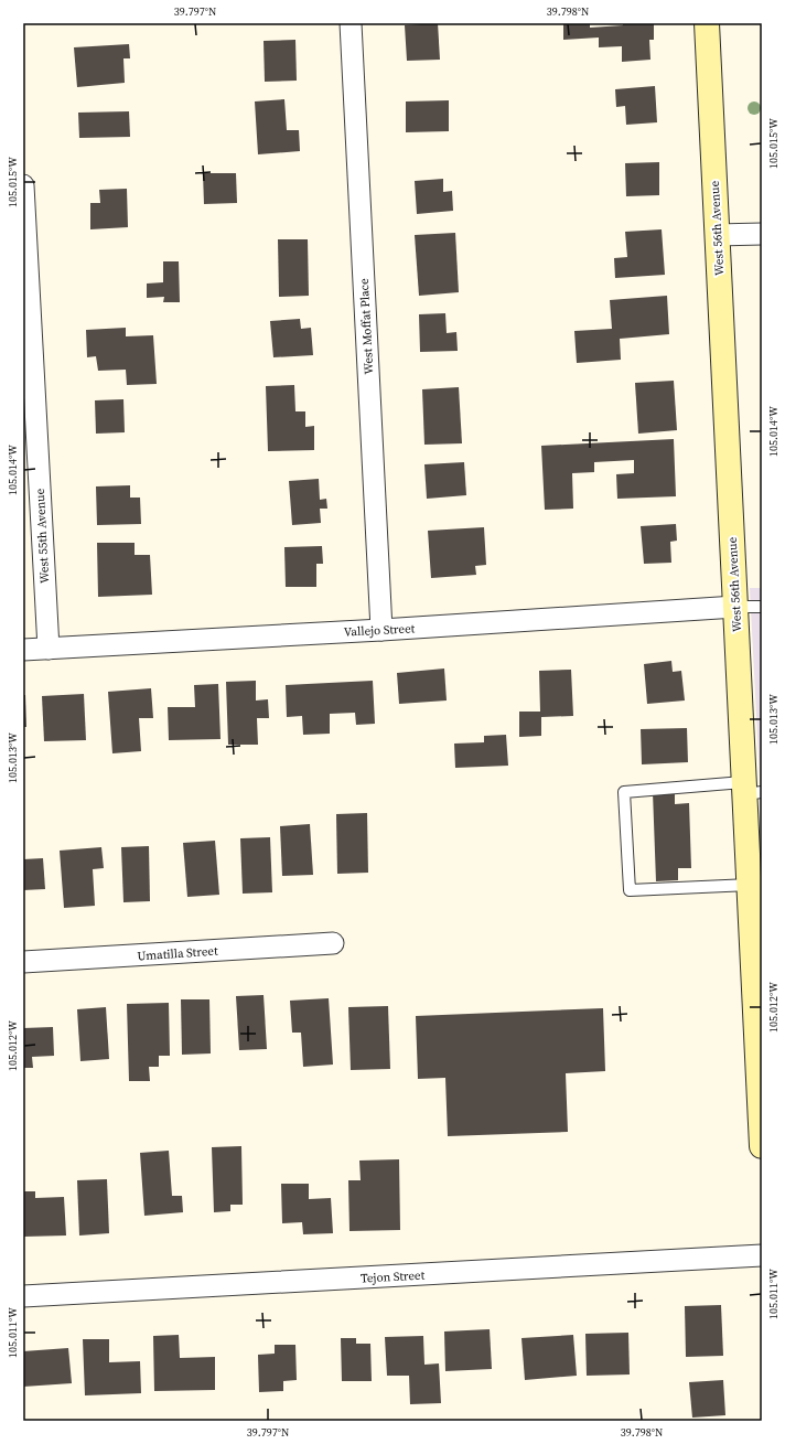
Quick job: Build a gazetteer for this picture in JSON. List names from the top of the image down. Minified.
{"streets":{"street":["West 56th Avenue","West Moffat Place","West 55th Avenue","Vallejo Street","Umatilla Street","Tejon Street"]},"crossings":[["West 56th Avenue","Vallejo Street"],["West Moffat Place","Vallejo Street"],["West 55th Avenue","Vallejo Street"]],"coordinates":["39.797°N","39.798°N","105.015°W","105.014°W","105.013°W","105.012°W","105.011°W"]}
